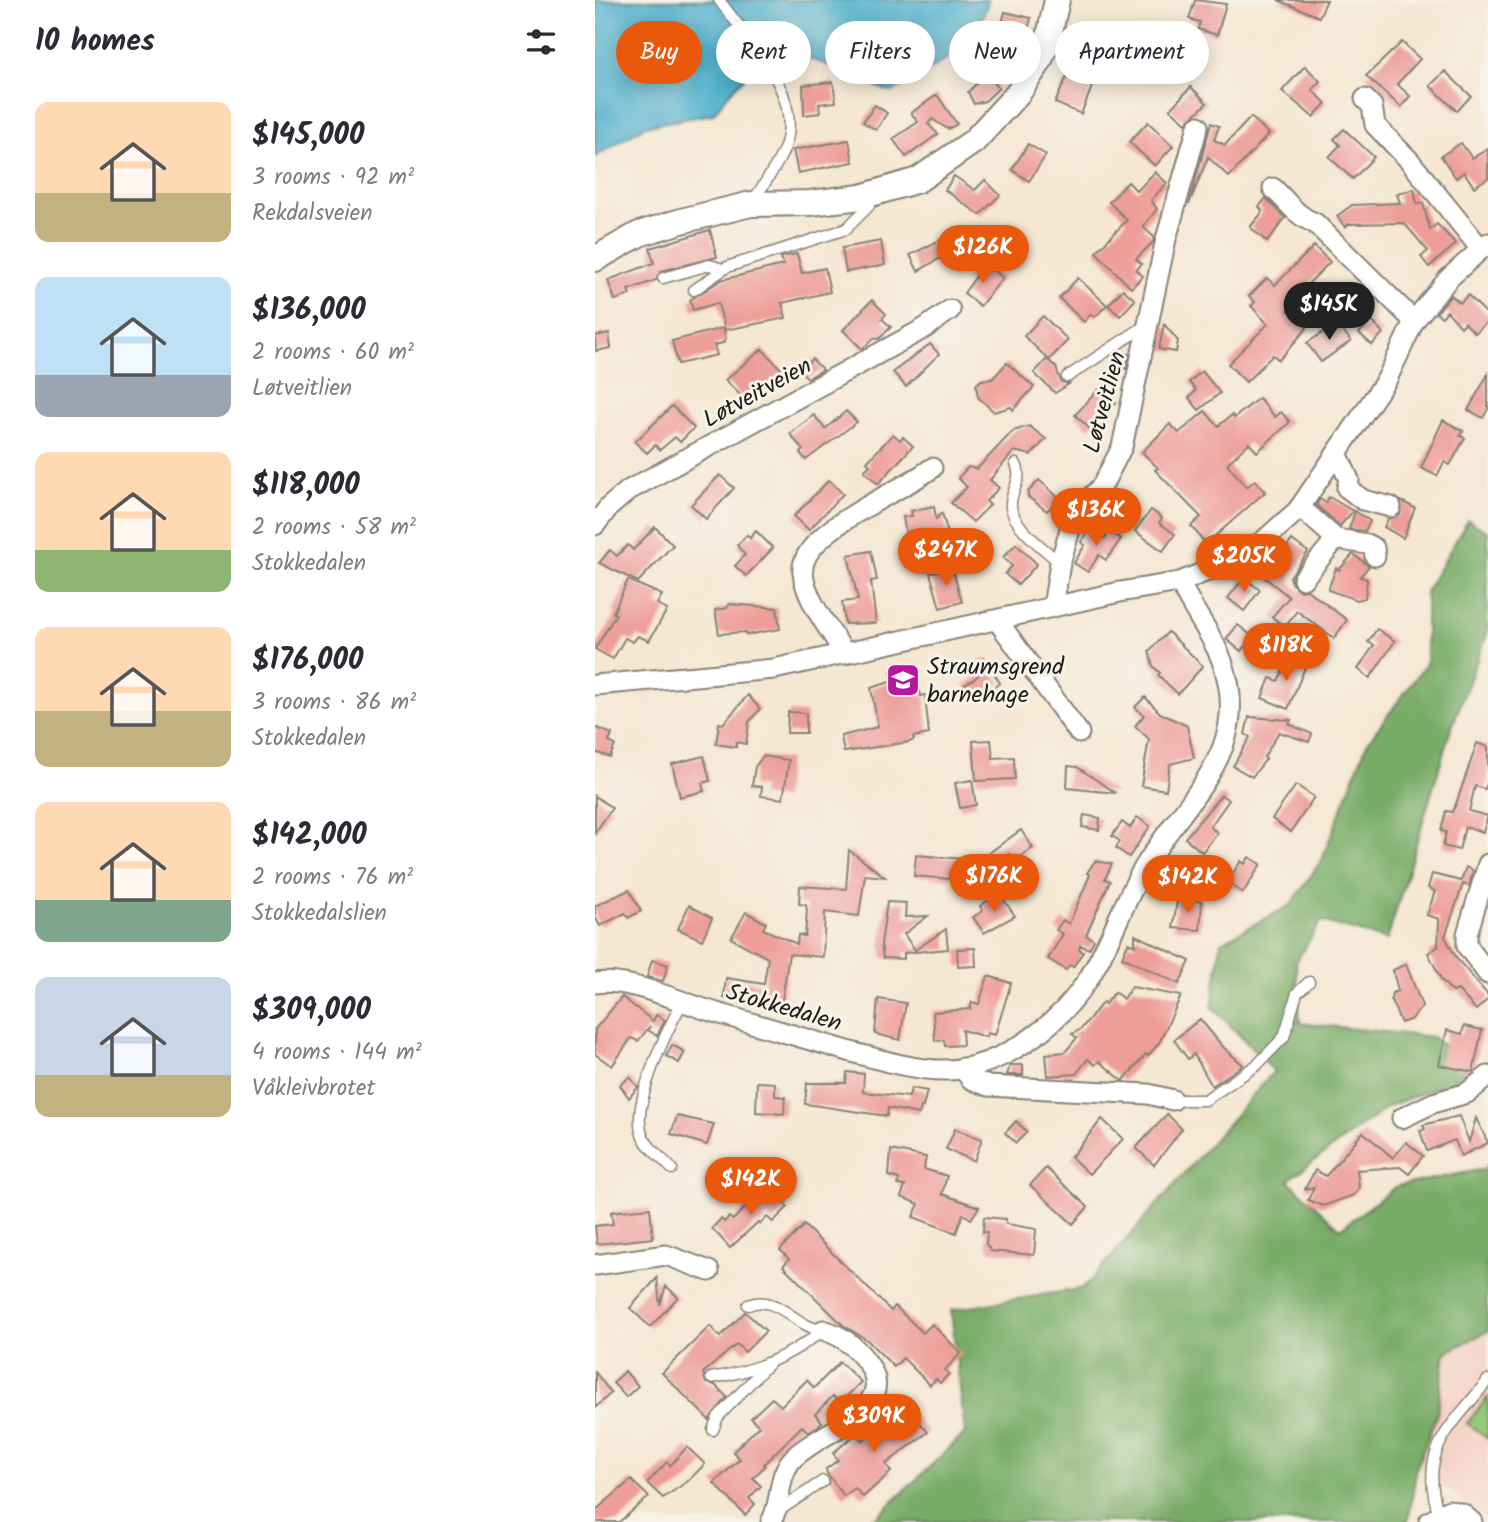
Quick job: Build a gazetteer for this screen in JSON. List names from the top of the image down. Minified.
{"streets":{"street":["Løtveitveien","Løtveitlien","Stokkedalen"]},"places":{"school or university":["Straumsgrend barnehage"]},"page":{"heading":"10 homes","chip":["Buy","Rent","Filters","New","Apartment"],"list":[{"name":"$145,000","note":"3 rooms · 92 m² · Rekdalsveien"},{"name":"$136,000","note":"2 rooms · 60 m² · Løtveitlien"},{"name":"$118,000","note":"2 rooms · 58 m² · Stokkedalen"},{"name":"$176,000","note":"3 rooms · 86 m² · Stokkedalen"},{"name":"$142,000","note":"2 rooms · 76 m² · Stokkedalslien"},{"name":"$309,000","note":"4 rooms · 144 m² · Våkleivbrotet"}],"price":["$126K","$145K","$136K","$247K","$205K","$118K","$176K","$142K","$142K","$309K"]}}
